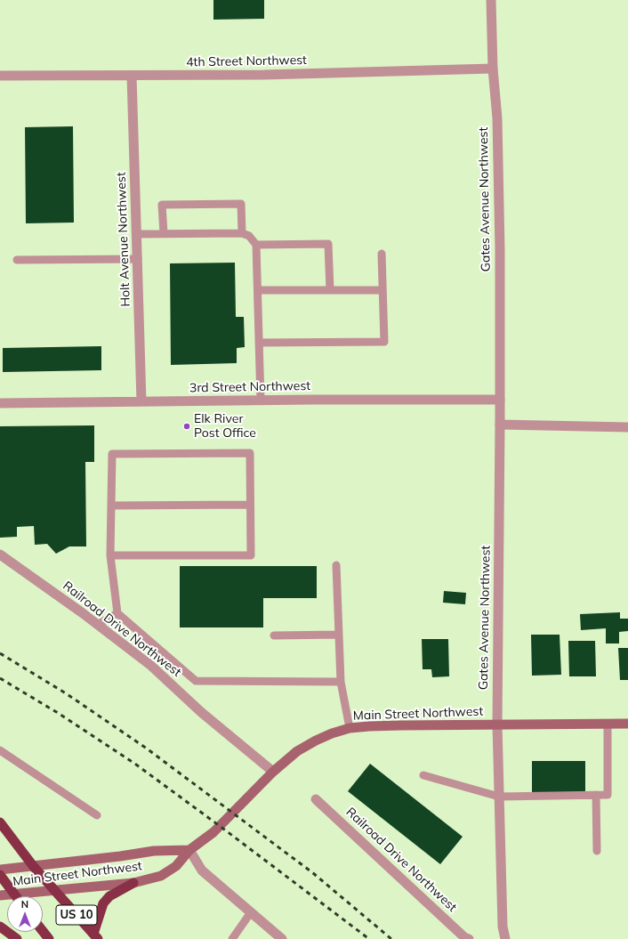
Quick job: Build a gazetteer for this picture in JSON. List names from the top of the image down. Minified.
{"streets":{"highway":["US 10"],"main road":["Main Street Northwest"],"street":["4th Street Northwest","Gates Avenue Northwest","Holt Avenue Northwest","3rd Street Northwest","Railroad Drive Northwest"]},"crossings":[["4th Street Northwest","Gates Avenue Northwest"],["4th Street Northwest","Holt Avenue Northwest"],["Gates Avenue Northwest","3rd Street Northwest"],["Gates Avenue Northwest","Main Street Northwest"],["Holt Avenue Northwest","3rd Street Northwest"],["Railroad Drive Northwest","Main Street Northwest"],["Main Street Northwest","US 10"]],"places":["Elk River Post Office"],"north":"top"}
